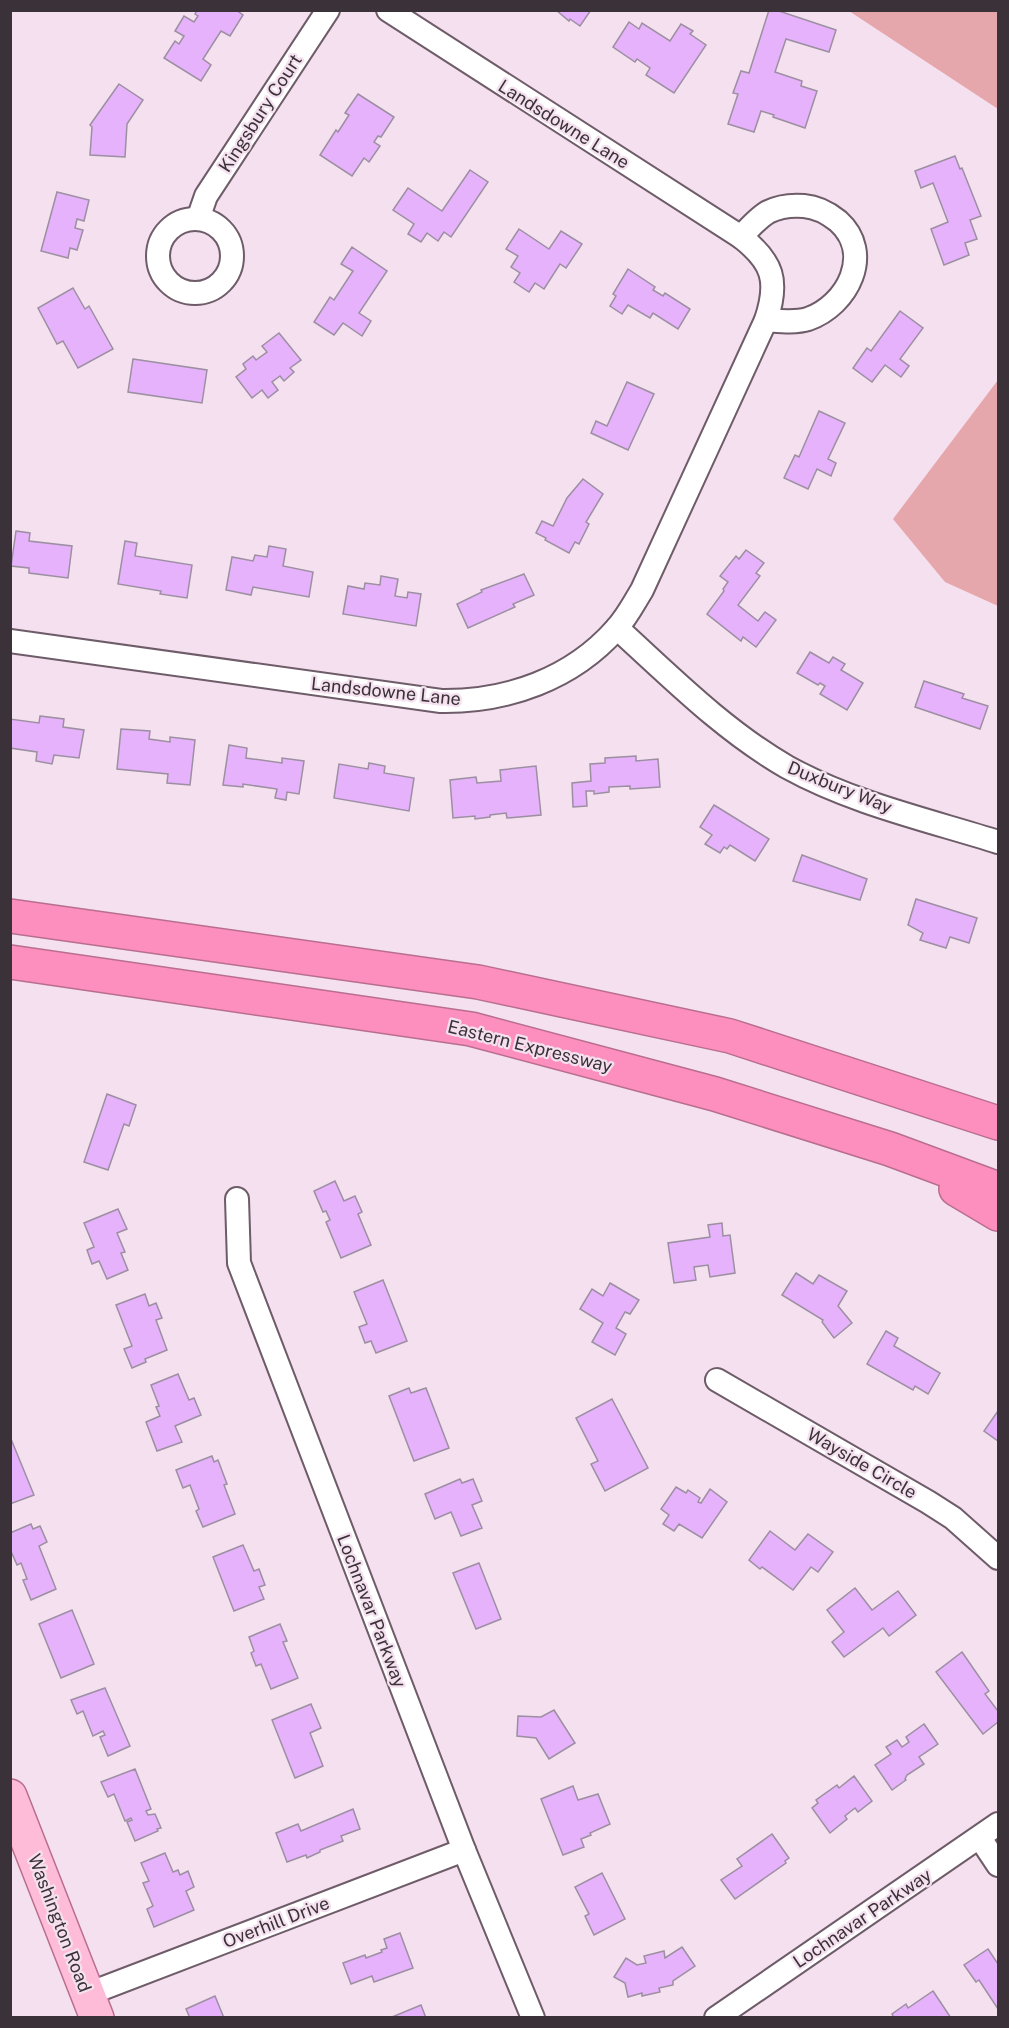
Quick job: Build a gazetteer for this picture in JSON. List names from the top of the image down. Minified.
{"streets":{"highway":["Eastern Expressway"],"main road":["Washington Road"],"street":["Kingsbury Court","Landsdowne Lane","Duxbury Way","Wayside Circle","Lochnavar Parkway","Overhill Drive"]},"crossings":[["Landsdowne Lane","Duxbury Way"],["Lochnavar Parkway","Overhill Drive"],["Overhill Drive","Washington Road"]]}
